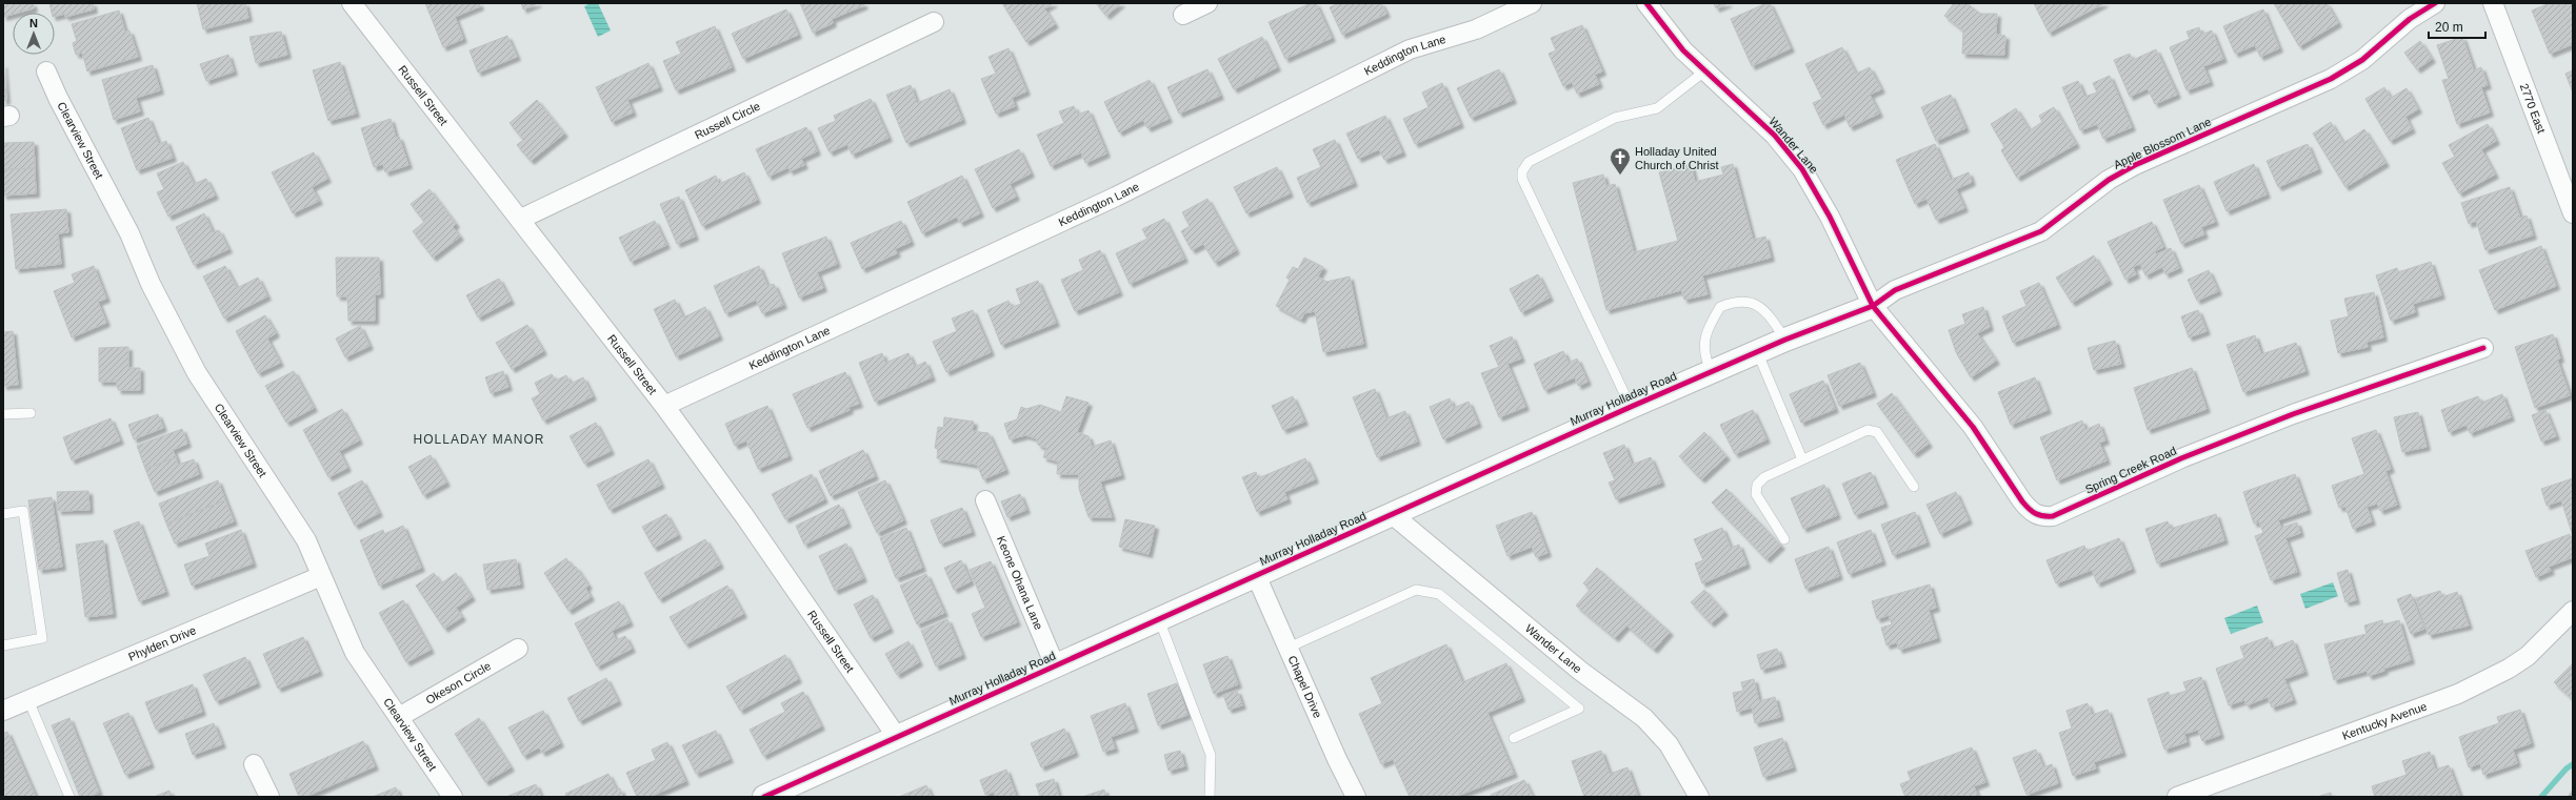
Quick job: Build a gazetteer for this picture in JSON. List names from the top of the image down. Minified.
{"streets":{"street":["Keddington Lane","Russell Street","2770 East","Russell Circle","Clearview Street","Apple Blossom Lane","Wander Lane","Murray Holladay Road","Spring Creek Road","Keone Ohana Lane","Phylden Drive","Okeson Circle","Chapel Drive","Kentucky Avenue"]},"crossings":[["Keddington Lane","Russell Street"],["Russell Street","Russell Circle"],["Russell Street","Murray Holladay Road"],["Clearview Street","Phylden Drive"],["Clearview Street","Okeson Circle"],["Apple Blossom Lane","Wander Lane"],["Apple Blossom Lane","Murray Holladay Road"],["Apple Blossom Lane","Spring Creek Road"],["Wander Lane","Murray Holladay Road"],["Wander Lane","Spring Creek Road"],["Murray Holladay Road","Spring Creek Road"],["Murray Holladay Road","Keone Ohana Lane"],["Murray Holladay Road","Chapel Drive"]],"districts":["HOLLADAY MANOR"],"places":{"church":["Holladay United Church of Christ"]},"scale_bar":"20 m","north":"top"}
